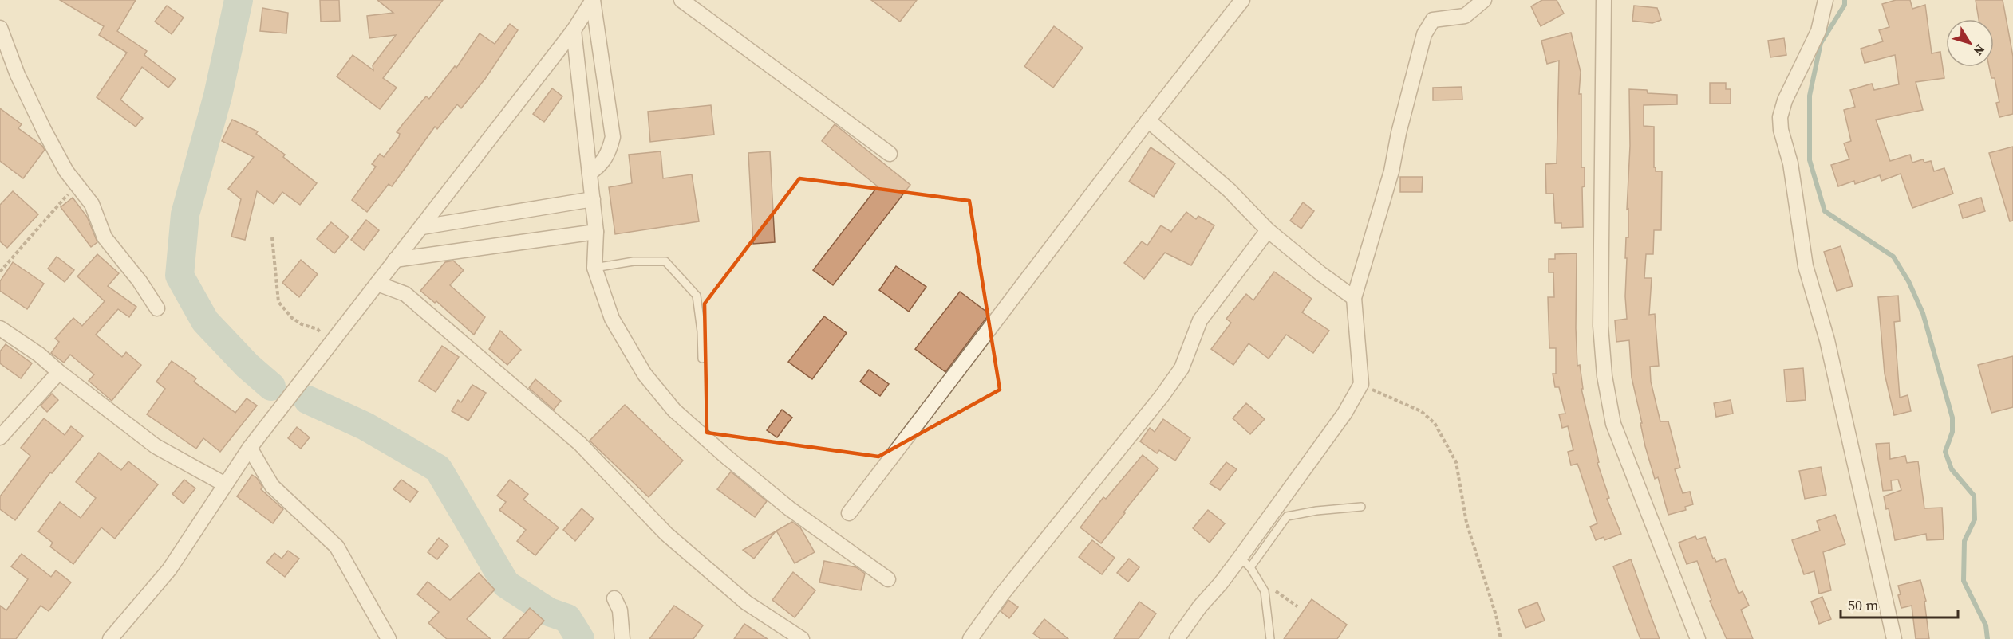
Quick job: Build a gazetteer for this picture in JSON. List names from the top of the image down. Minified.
{"scale_bar":"50 m","north":"bottom right"}
